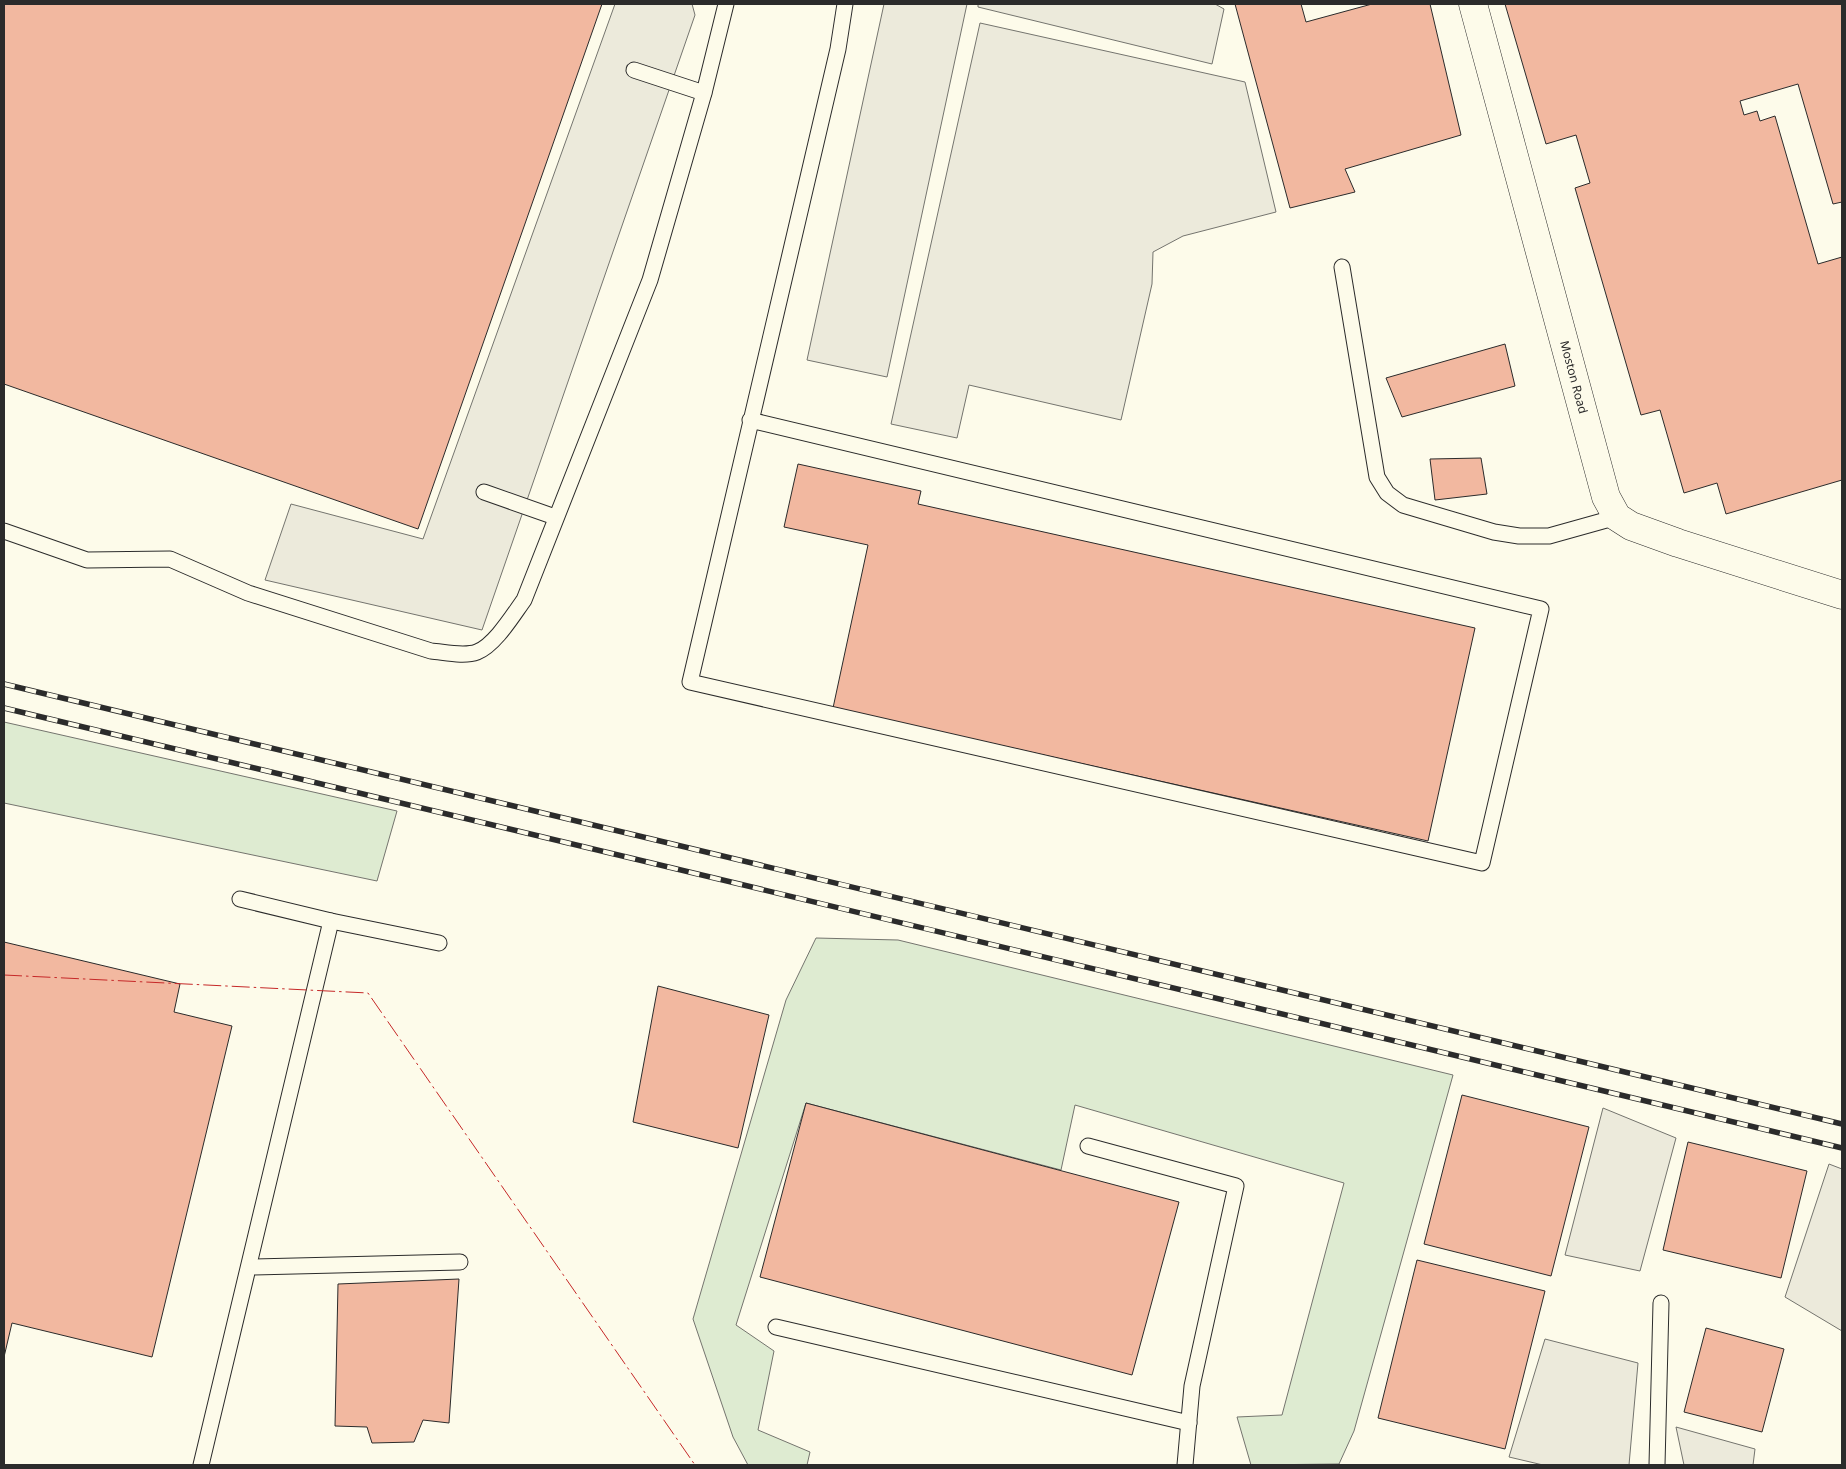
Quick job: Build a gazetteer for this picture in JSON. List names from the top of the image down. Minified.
{"streets":{"street":["Moston Road"]}}
